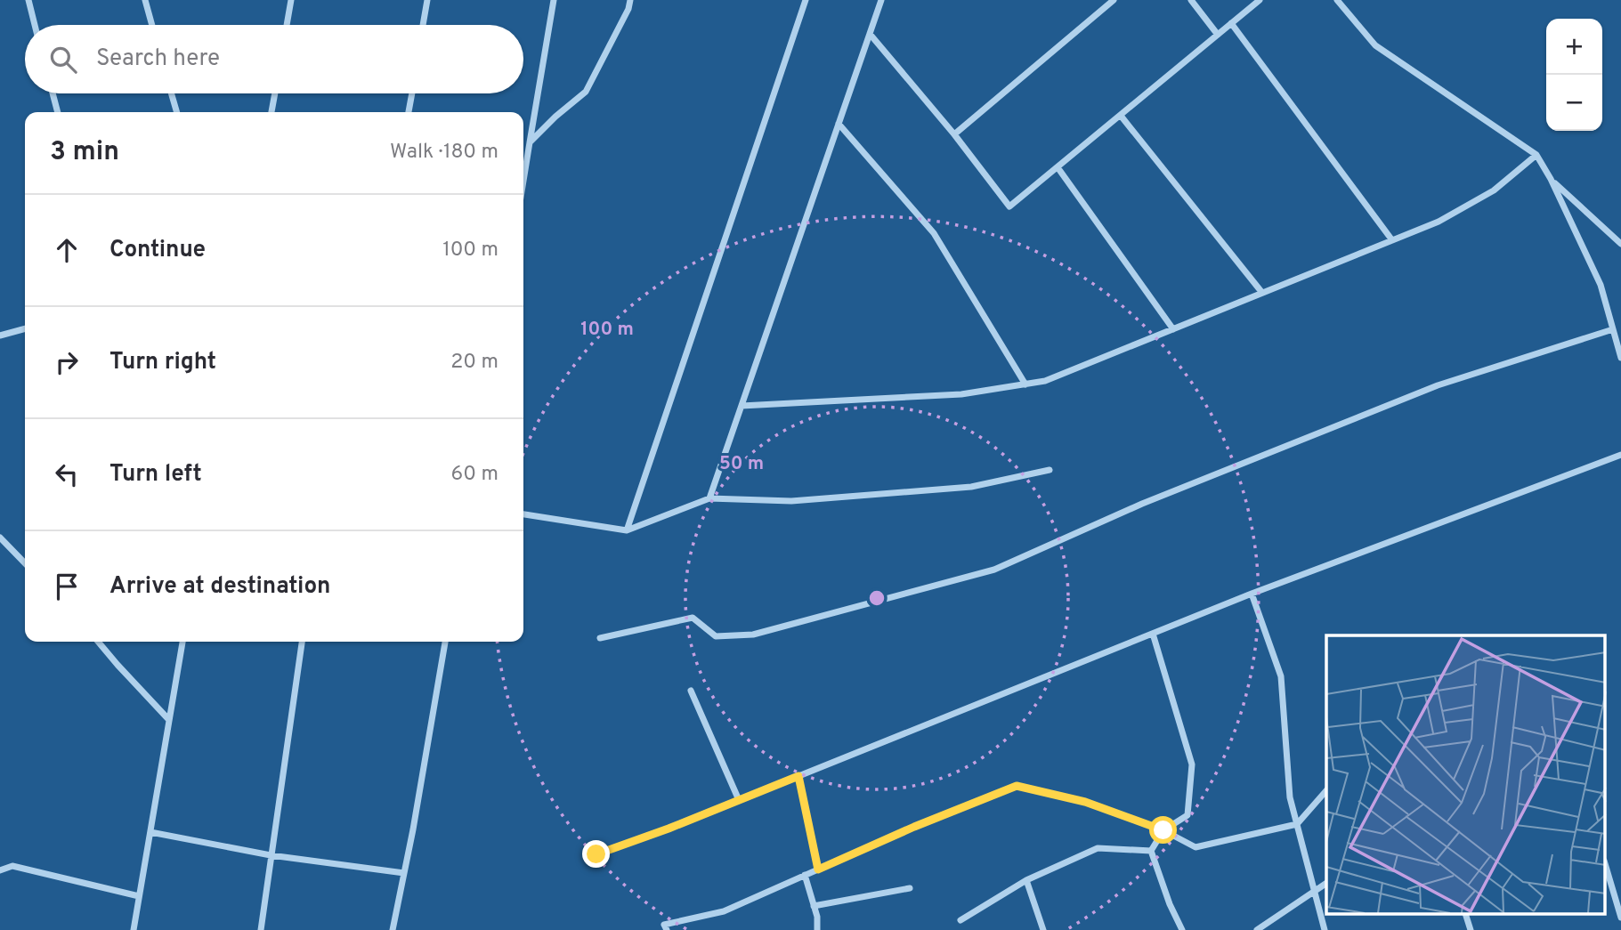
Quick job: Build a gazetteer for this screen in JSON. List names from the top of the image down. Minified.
{"page":{"map_buttons":["+","−"],"search":"Search here","heading":["3 min","Walk · 180 m"],"list":[["Continue","100 m"],["Turn right","20 m"],["Turn left","60 m"],"Arrive at destination"]},"rings":["100 m","50 m"]}
